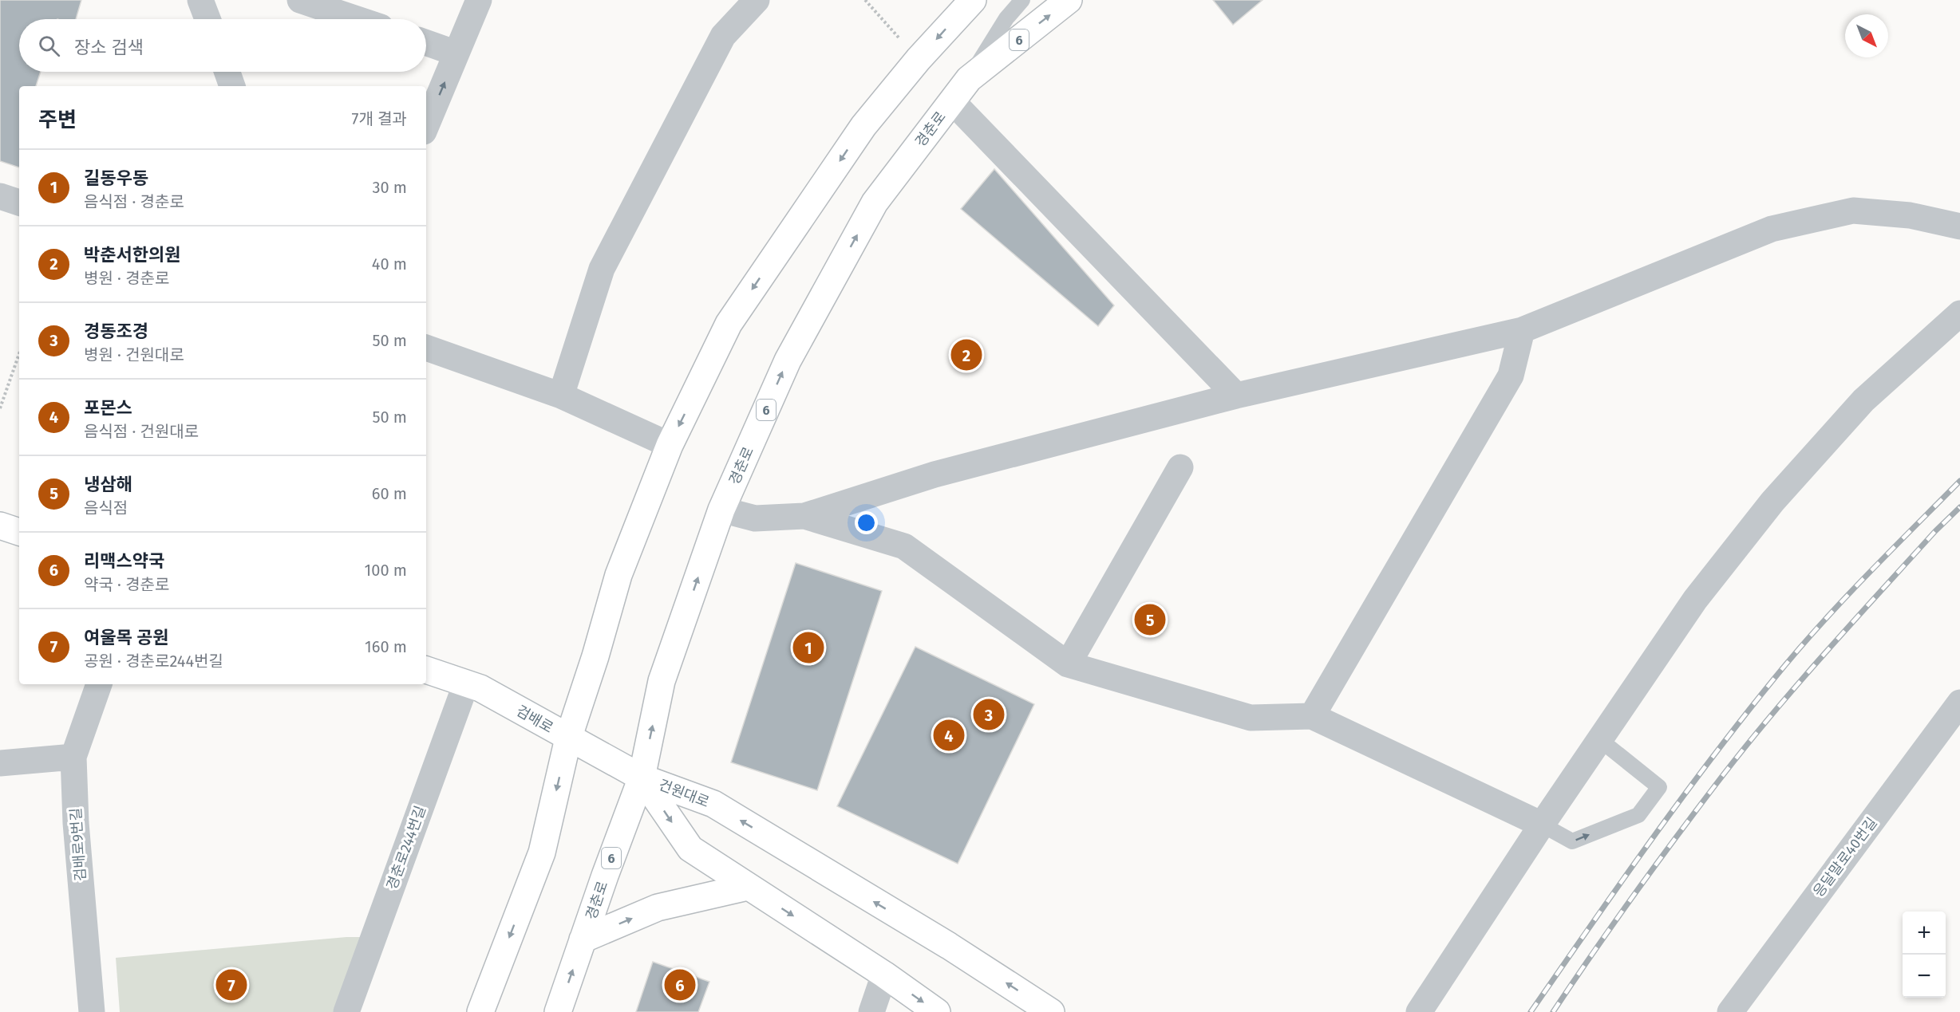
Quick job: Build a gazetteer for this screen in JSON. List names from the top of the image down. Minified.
{"streets":{"main road":["6","경춘로","검배로","건원대로"],"street":["검배로9번길","경춘로244번길","응달말로40번길"]},"crossings":[["경춘로","검배로"],["경춘로","건원대로"],["검배로","건원대로"],["검배로","경춘로244번길"]],"north":"bottom right","page":{"search":"장소 검색","heading":["주변","7개 결과"],"list":[{"mark":"1","name":"길동우동","note":"음식점 · 경춘로","value":"30 m"},{"mark":"2","name":"박춘서한의원","note":"병원 · 경춘로","value":"40 m"},{"mark":"3","name":"경동조경","note":"병원 · 건원대로","value":"50 m"},{"mark":"4","name":"포몬스","note":"음식점 · 건원대로","value":"50 m"},{"mark":"5","name":"냉삼해","note":"음식점","value":"60 m"},{"mark":"6","name":"리맥스약국","note":"약국 · 경춘로","value":"100 m"},{"mark":"7","name":"여울목 공원","note":"공원 · 경춘로244번길","value":"160 m"}],"pins":["2","5","1","3","4","6","7"],"map_buttons":["+","−"]}}
